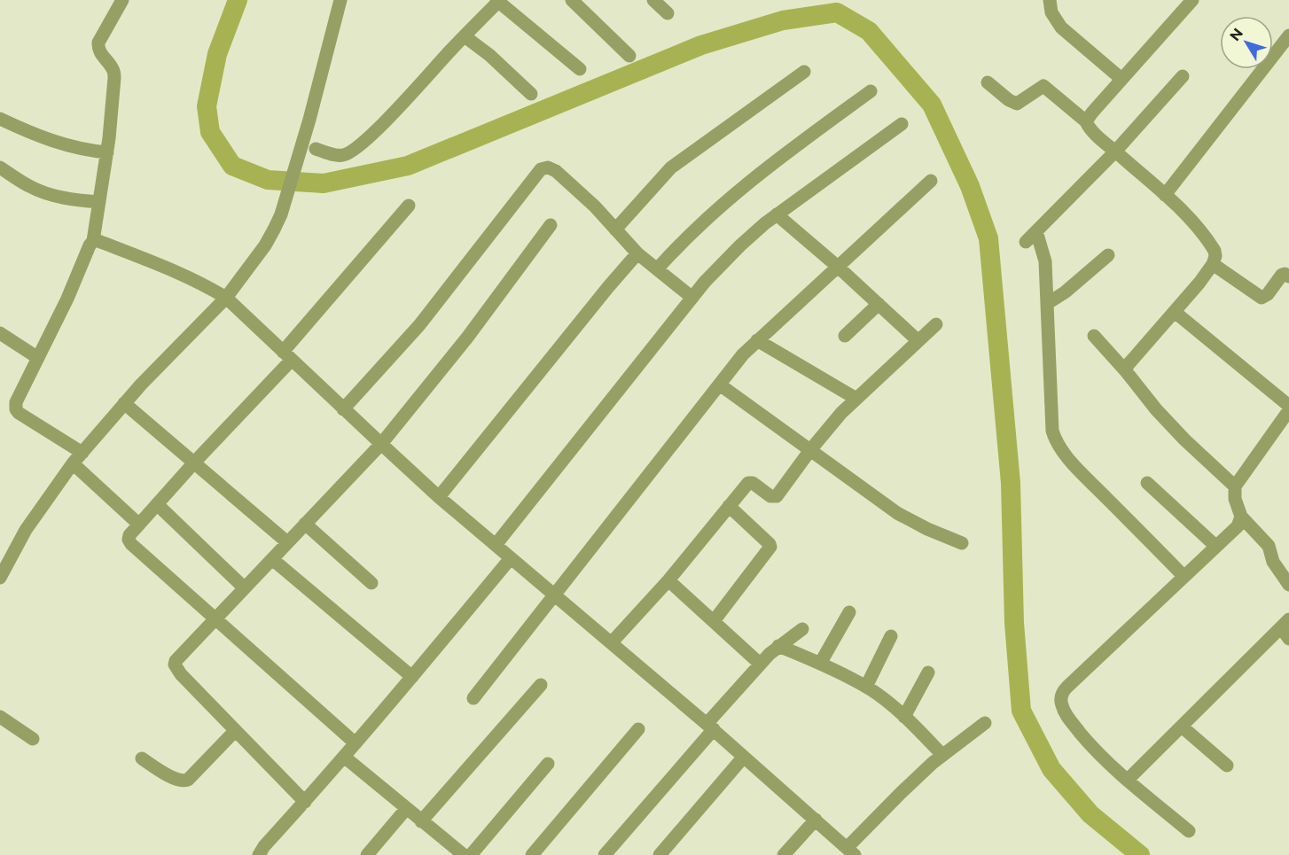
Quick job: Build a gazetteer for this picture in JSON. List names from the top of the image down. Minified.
{"north":"top left"}
